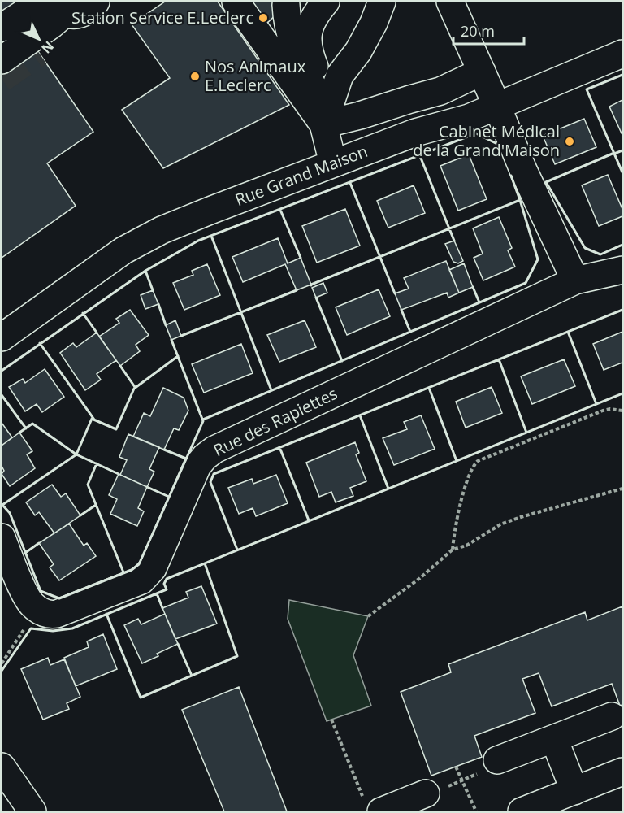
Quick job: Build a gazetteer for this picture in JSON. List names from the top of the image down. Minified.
{"streets":{"street":["Rue Grand Maison","Rue des Rapiettes"]},"places":["Station Service E.Leclerc","Nos Animaux E.Leclerc","Cabinet Médical de la Grand'Maison"],"scale_bar":"20 m","north":"bottom right"}
